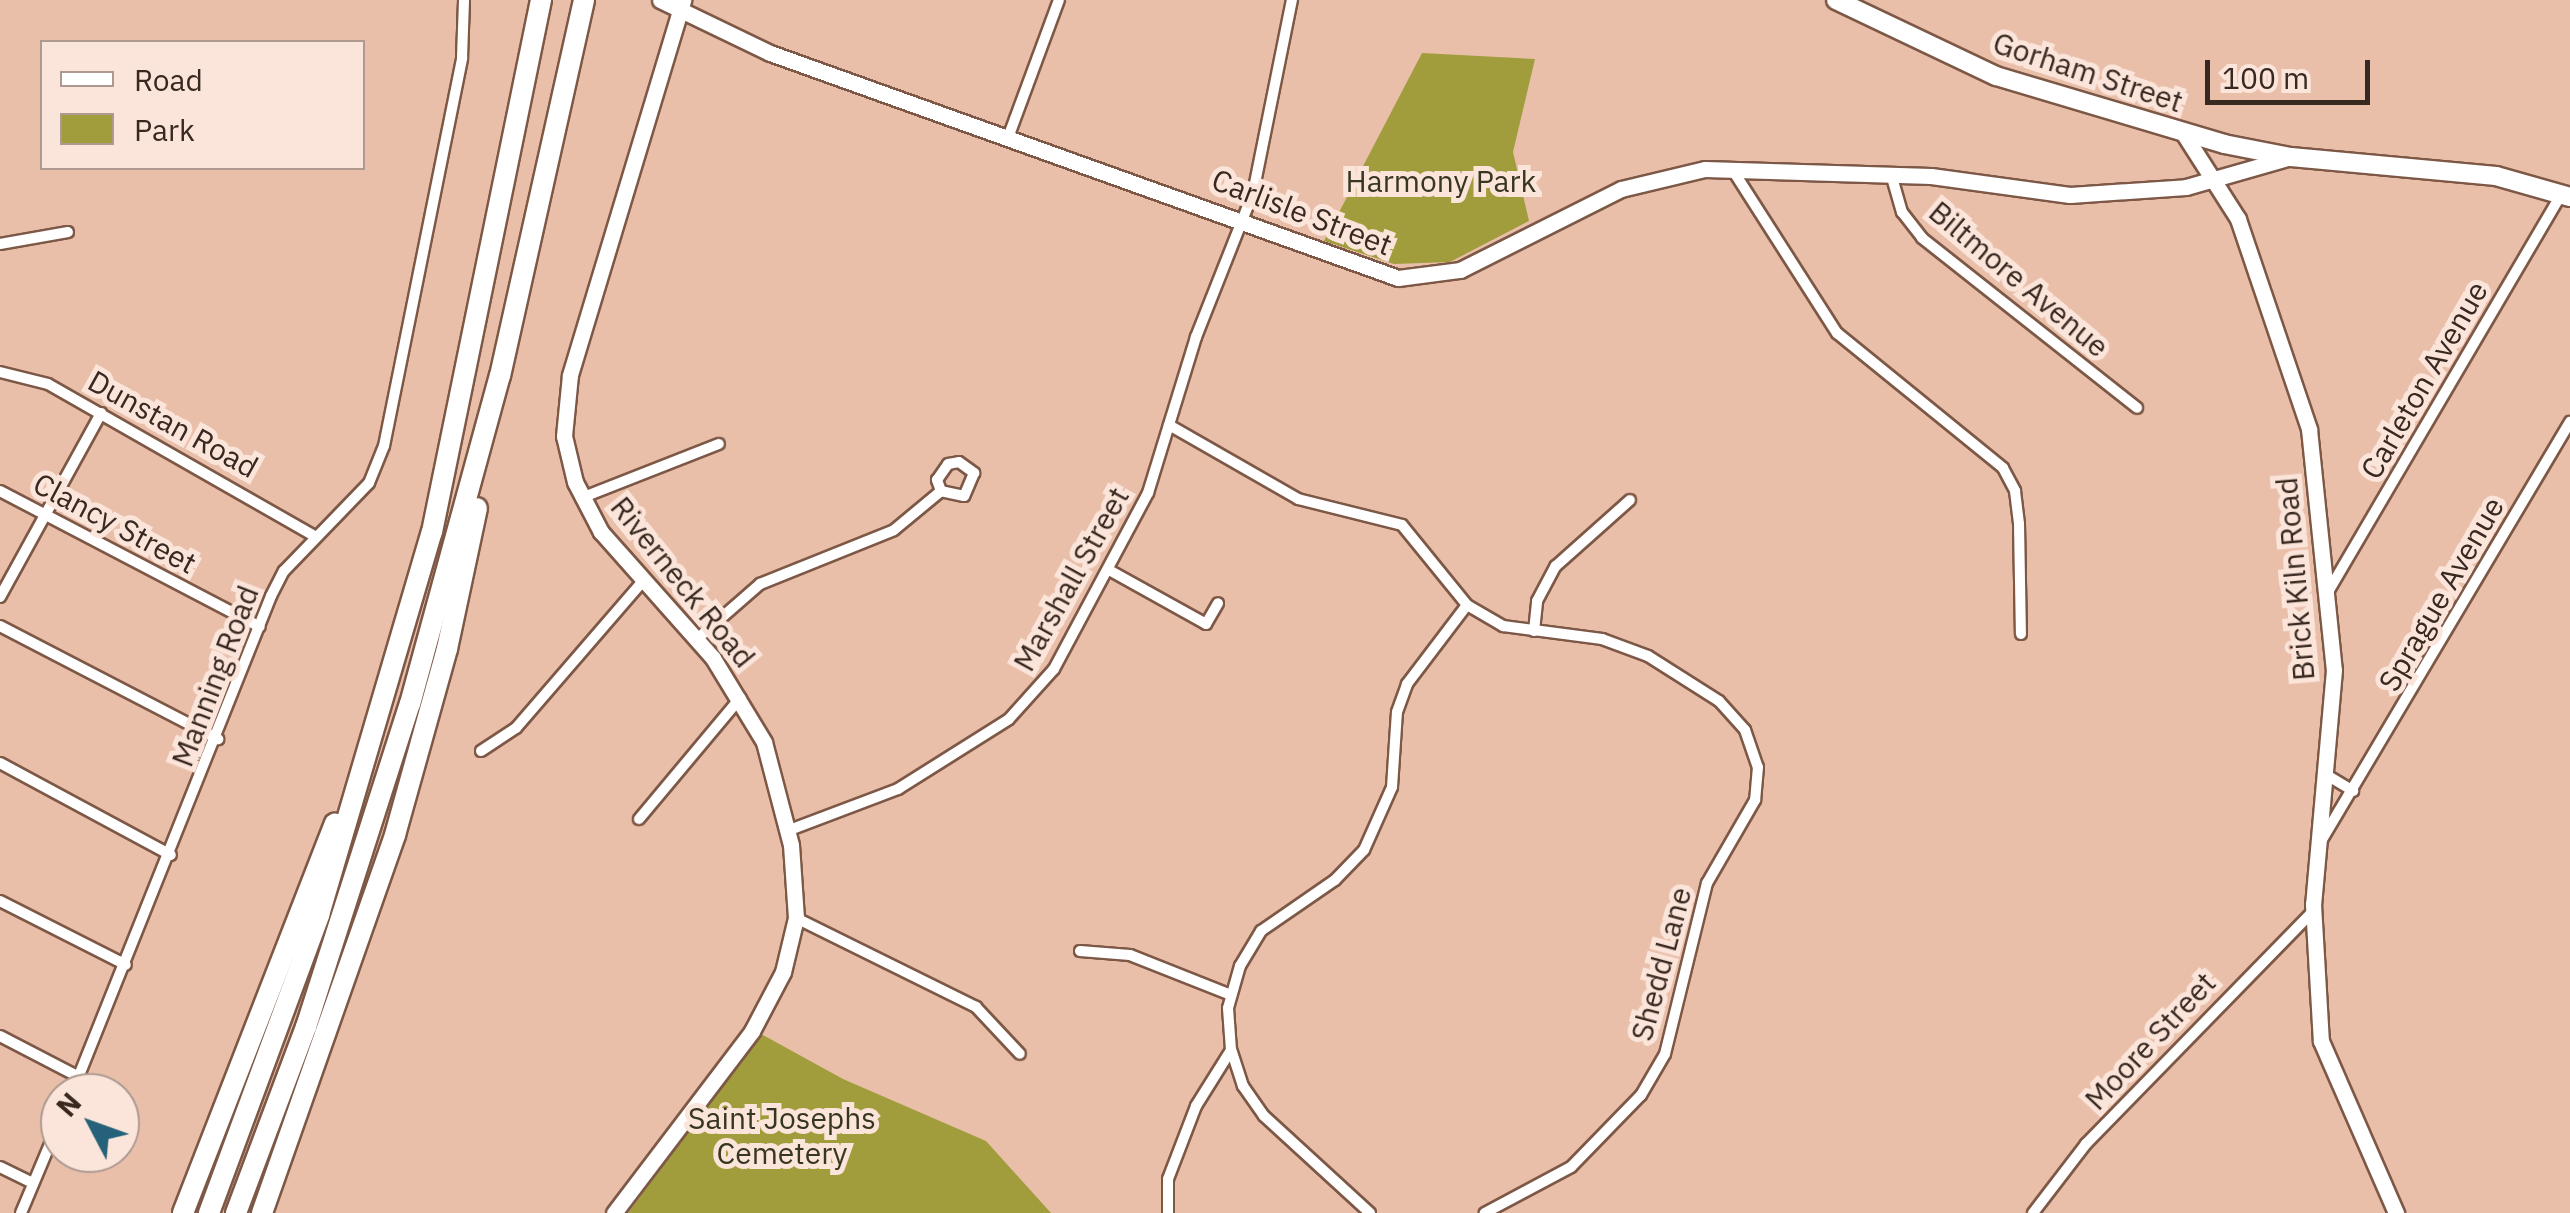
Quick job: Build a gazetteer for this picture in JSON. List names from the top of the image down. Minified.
{"streets":{"main road":["Gorham Street"],"street":["Carlisle Street","Biltmore Avenue","Carleton Avenue","Dunstan Road","Clancy Street","Marshall Street","Brick Kiln Road","Riverneck Road","Sprague Avenue","Manning Road","Shedd Lane","Moore Street"]},"crossings":[["Gorham Street","Carlisle Street"],["Gorham Street","Carleton Avenue"],["Gorham Street","Brick Kiln Road"],["Carlisle Street","Biltmore Avenue"],["Carlisle Street","Marshall Street"],["Carlisle Street","Brick Kiln Road"],["Carlisle Street","Riverneck Road"],["Carleton Avenue","Brick Kiln Road"],["Dunstan Road","Manning Road"],["Clancy Street","Manning Road"],["Marshall Street","Riverneck Road"],["Marshall Street","Shedd Lane"],["Brick Kiln Road","Sprague Avenue"],["Brick Kiln Road","Moore Street"]],"parks":["Harmony Park","Saint Josephs Cemetery"],"legend":["Road","Park"],"scale_bar":"100 m","north":"top left"}
